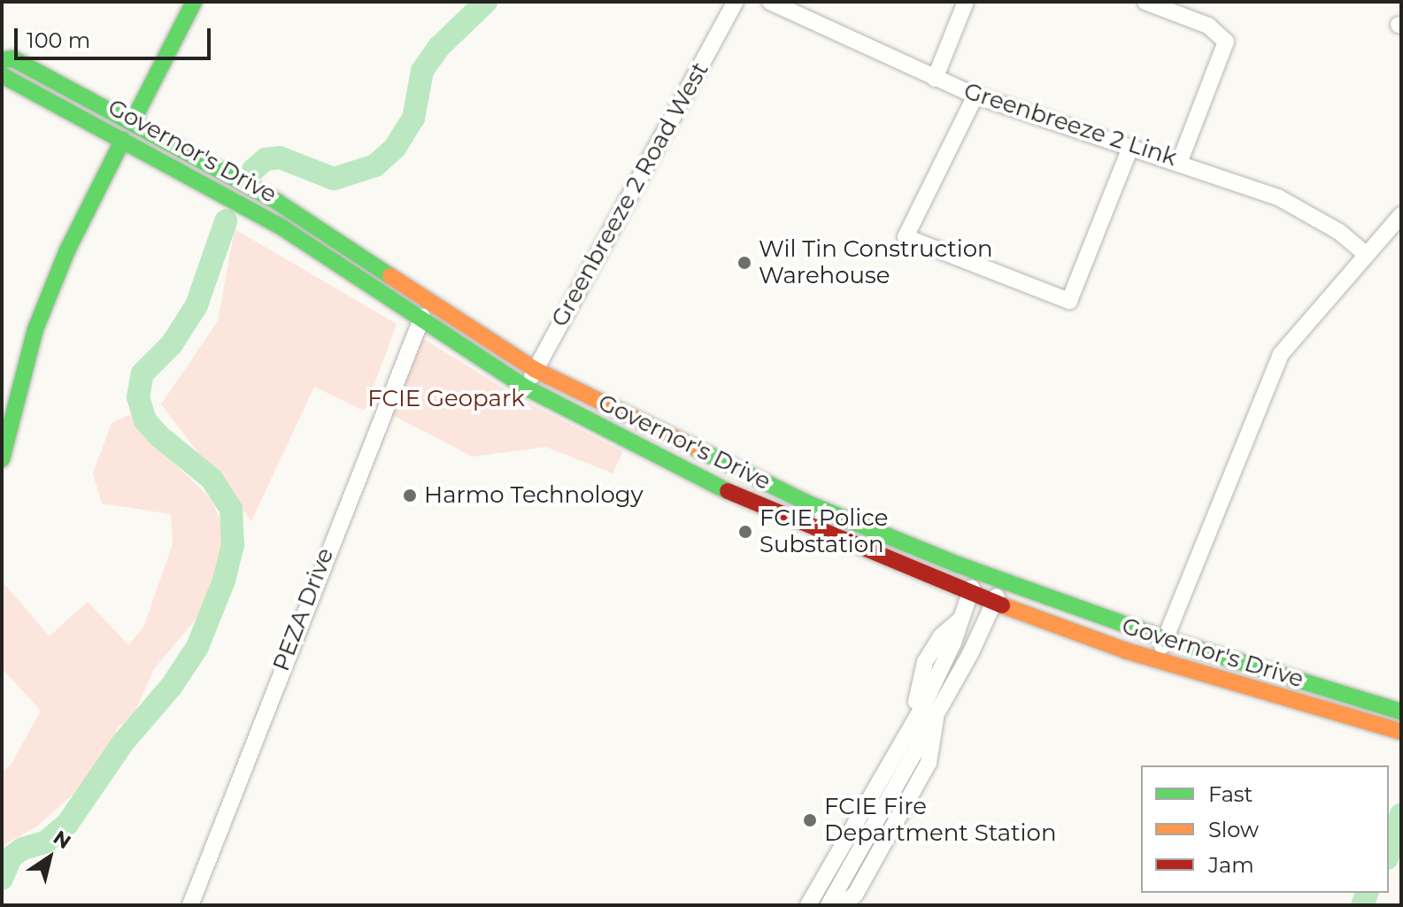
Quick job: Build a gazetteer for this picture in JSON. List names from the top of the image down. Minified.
{"streets":{"main road":["Governor's Drive"],"street":["Greenbreeze 2 Link","Greenbreeze 2 Road West","PEZA Drive"]},"crossings":[["Governor's Drive","Greenbreeze 2 Road West"],["Governor's Drive","PEZA Drive"]],"parks":["FCIE Geopark"],"places":["Wil Tin Construction Warehouse","Harmo Technology","FCIE Police Substation","FCIE Fire Department Station"],"legend":["Fast","Slow","Jam"],"scale_bar":"100 m","north":"top right"}
